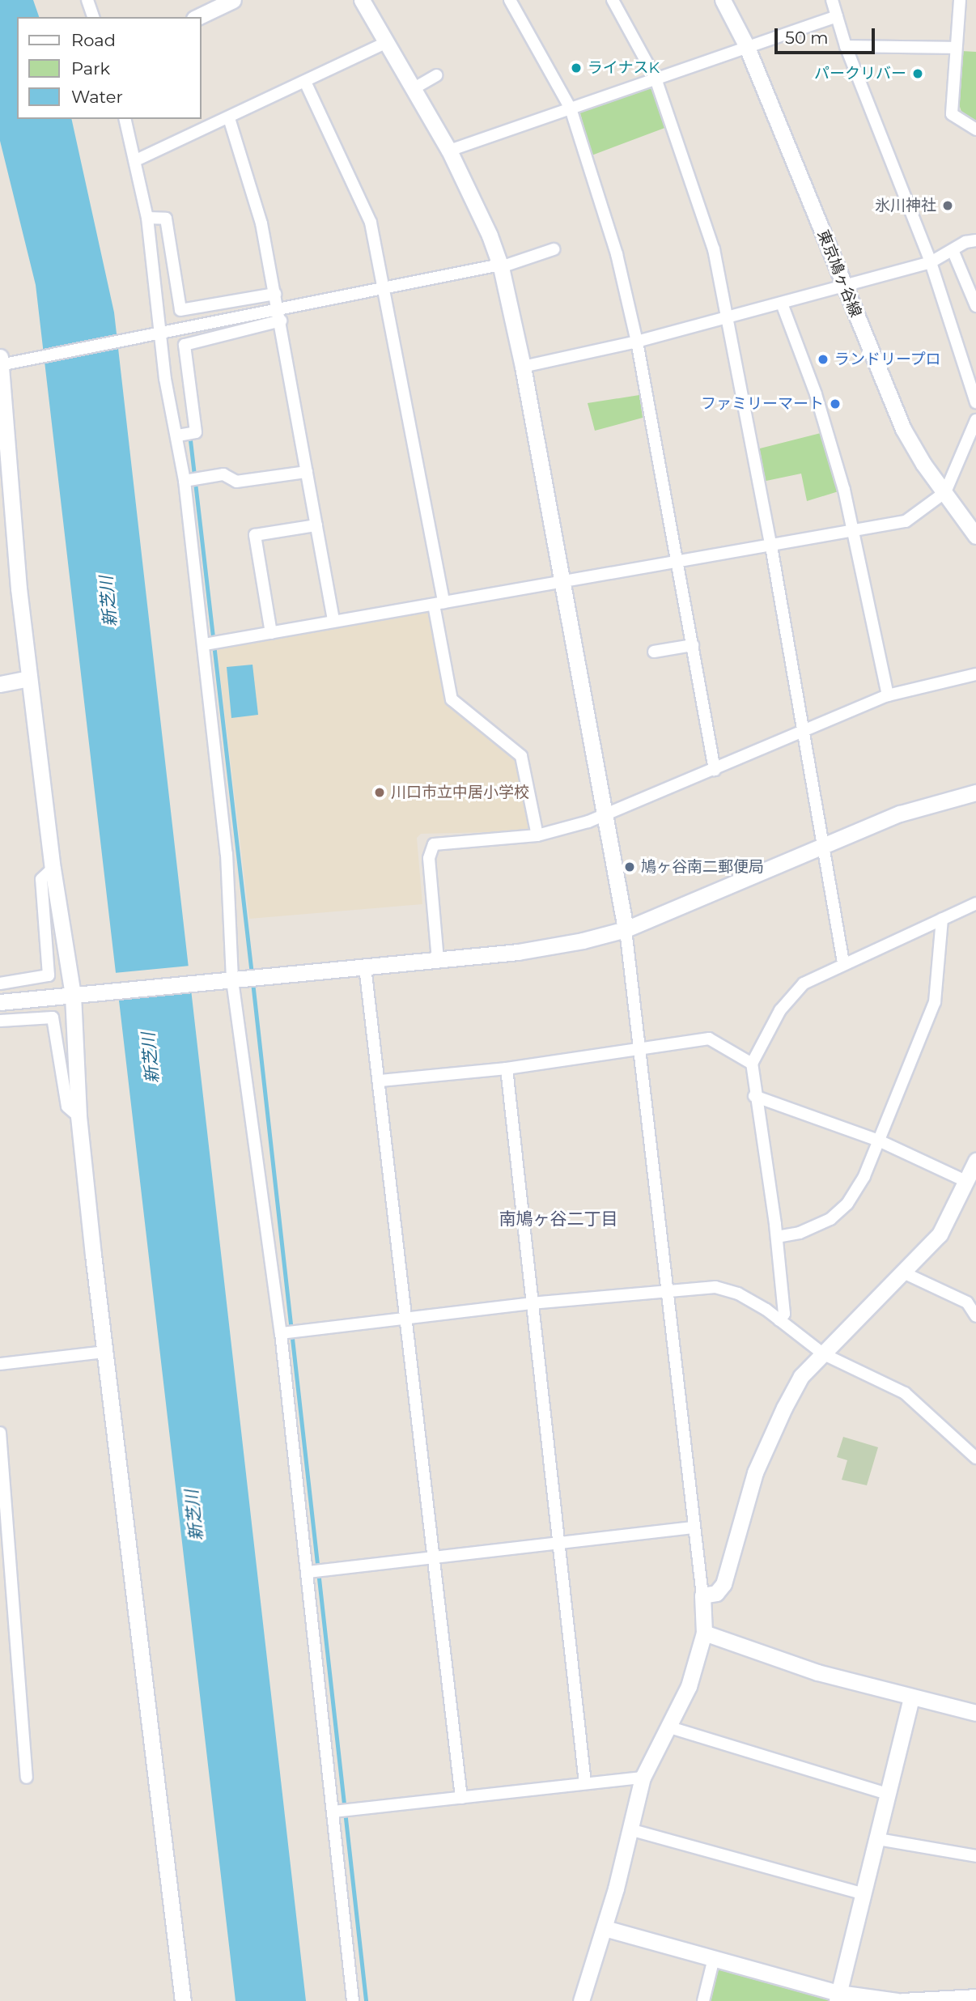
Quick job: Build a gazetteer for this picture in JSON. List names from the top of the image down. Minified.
{"streets":{"street":["東京鳩ヶ谷線"]},"districts":["南鳩ヶ谷二丁目"],"water":["新芝川"],"places":["ライナスK","パークリバー","氷川神社","ランドリープロ","ファミリーマート","川口市立中居小学校","鳩ヶ谷南二郵便局"],"legend":["Road","Park","Water"],"scale_bar":"50 m"}
